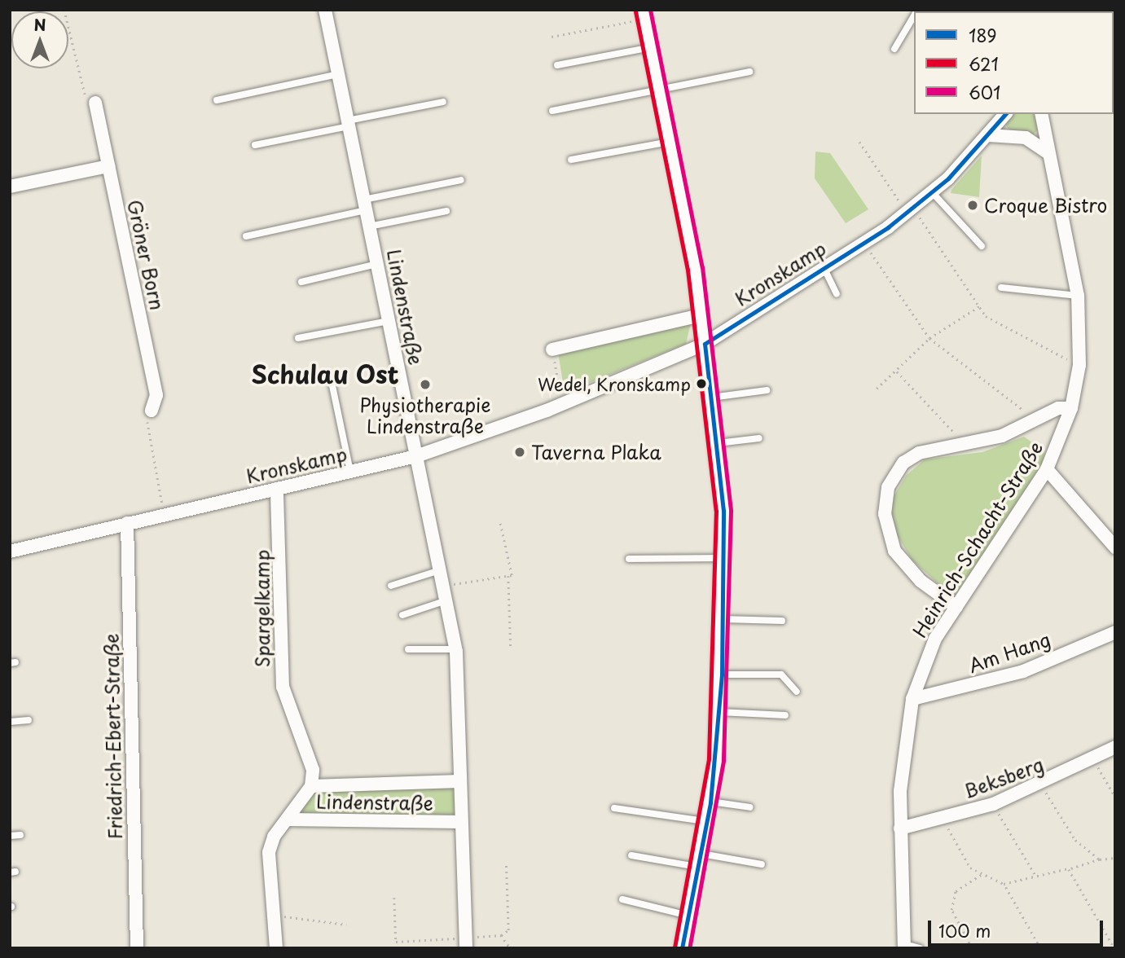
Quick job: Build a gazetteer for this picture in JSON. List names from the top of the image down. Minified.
{"streets":{"street":["Gröner Born","Kronskamp","Lindenstraße","Heinrich-Schacht-Straße","Spargelkamp","Am Hang","Friedrich-Ebert-Straße","Beksberg"]},"crossings":[["Kronskamp","Lindenstraße"],["Kronskamp","Spargelkamp"],["Kronskamp","Friedrich-Ebert-Straße"],["Lindenstraße","Spargelkamp"],["Heinrich-Schacht-Straße","Am Hang"],["Heinrich-Schacht-Straße","Beksberg"]],"districts":["Schulau Ost"],"places":["Croque Bistro","Wedel, Kronskamp","Physiotherapie Lindenstraße","Taverna Plaka"],"lines":["transit line 601","transit line 621","transit line 189"],"legend":["189","621","601"],"scale_bar":"100 m","north":"top"}
